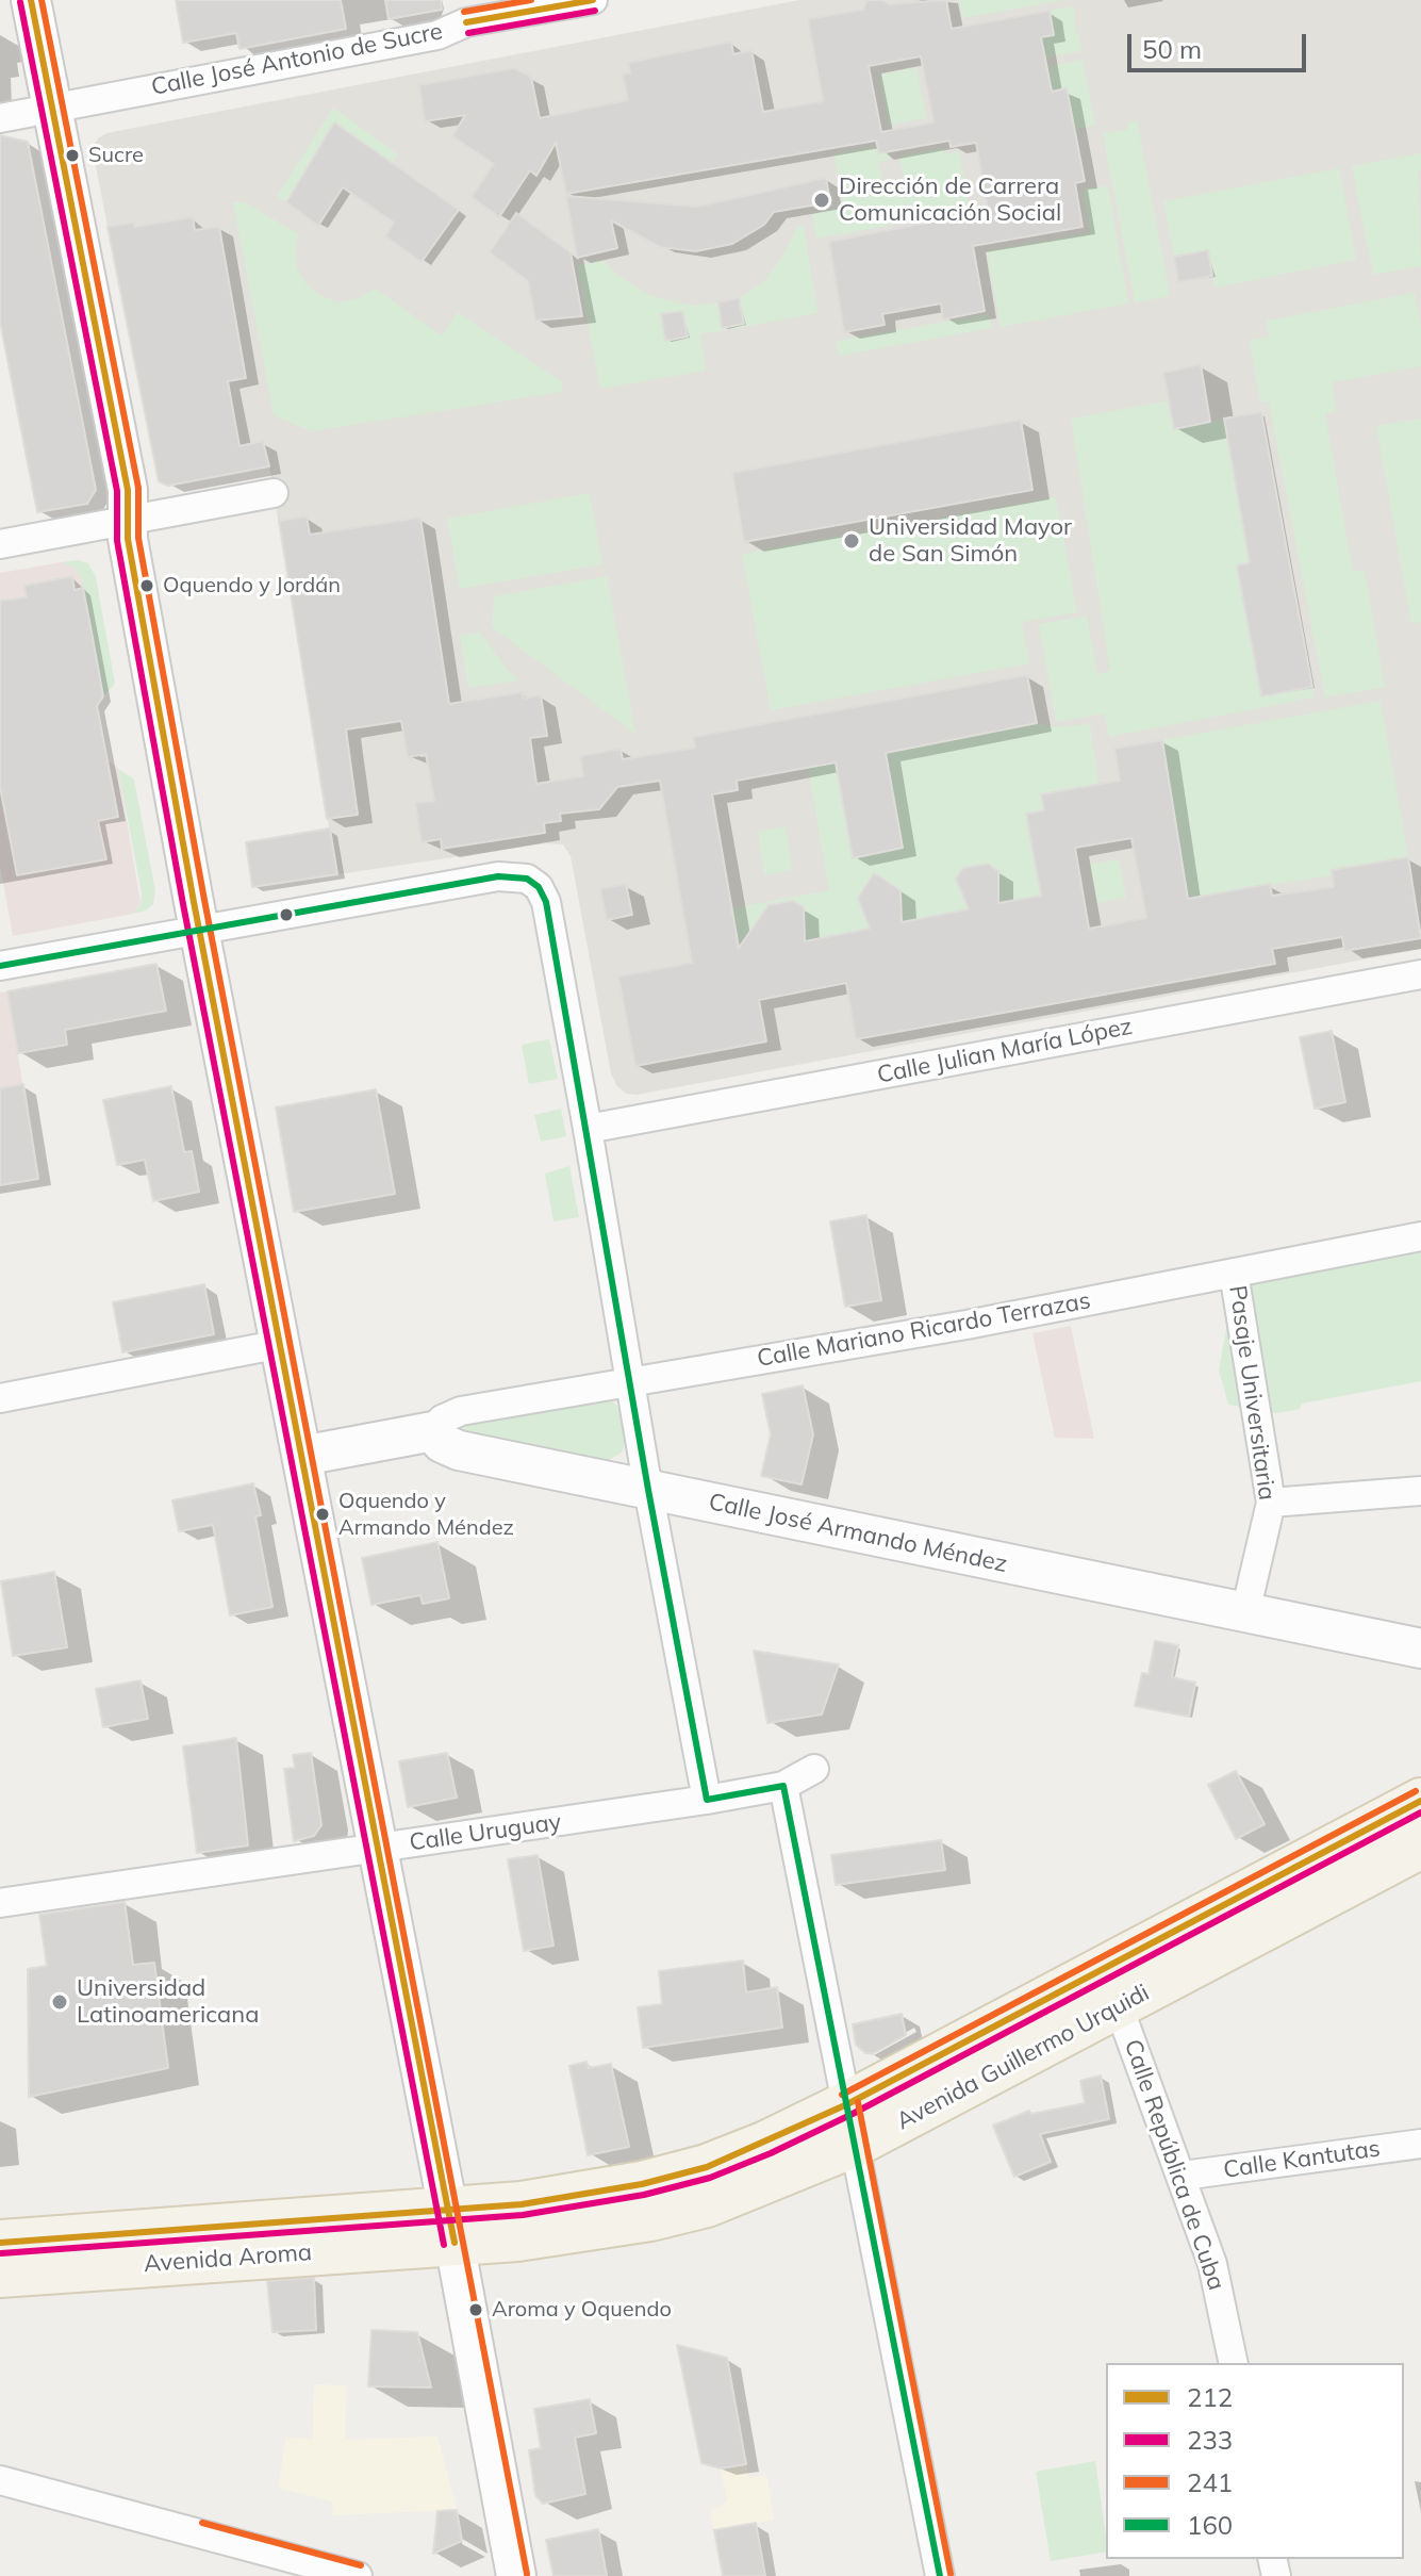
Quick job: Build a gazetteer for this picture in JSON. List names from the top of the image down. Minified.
{"streets":{"main road":["Calle José Armando Méndez","Avenida Guillermo Urquidi","Avenida Aroma"],"street":["Calle José Antonio de Sucre","Calle Julian María López","Calle Mariano Ricardo Terrazas","Pasaje Universitaria","Calle Uruguay","Calle Kantutas","Calle República de Cuba"]},"crossings":[["Calle Mariano Ricardo Terrazas","Pasaje Universitaria"],["Calle Mariano Ricardo Terrazas","Calle José Armando Méndez"],["Pasaje Universitaria","Calle José Armando Méndez"],["Avenida Guillermo Urquidi","Calle República de Cuba"],["Avenida Guillermo Urquidi","Avenida Aroma"],["Calle Kantutas","Calle República de Cuba"]],"places":["Sucre","Dirección de Carrera Comunicación Social","Universidad Mayor de San Simón","Oquendo y Jordán","Oquendo y Armando Méndez","Universidad Latinoamericana","Aroma y Oquendo"],"lines":["transit line 212","transit line 241","transit line 233","transit line 160"],"legend":["212","233","241","160"],"scale_bar":"50 m"}
